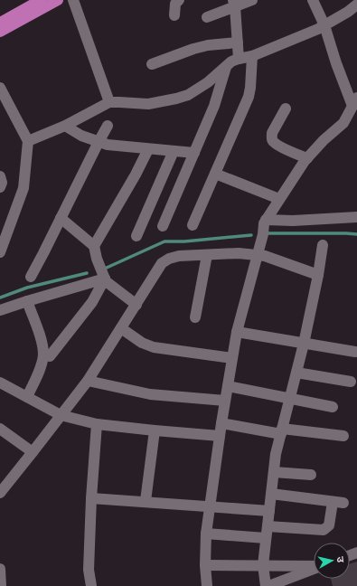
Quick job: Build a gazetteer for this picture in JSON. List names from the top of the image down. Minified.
{"north":"right"}
